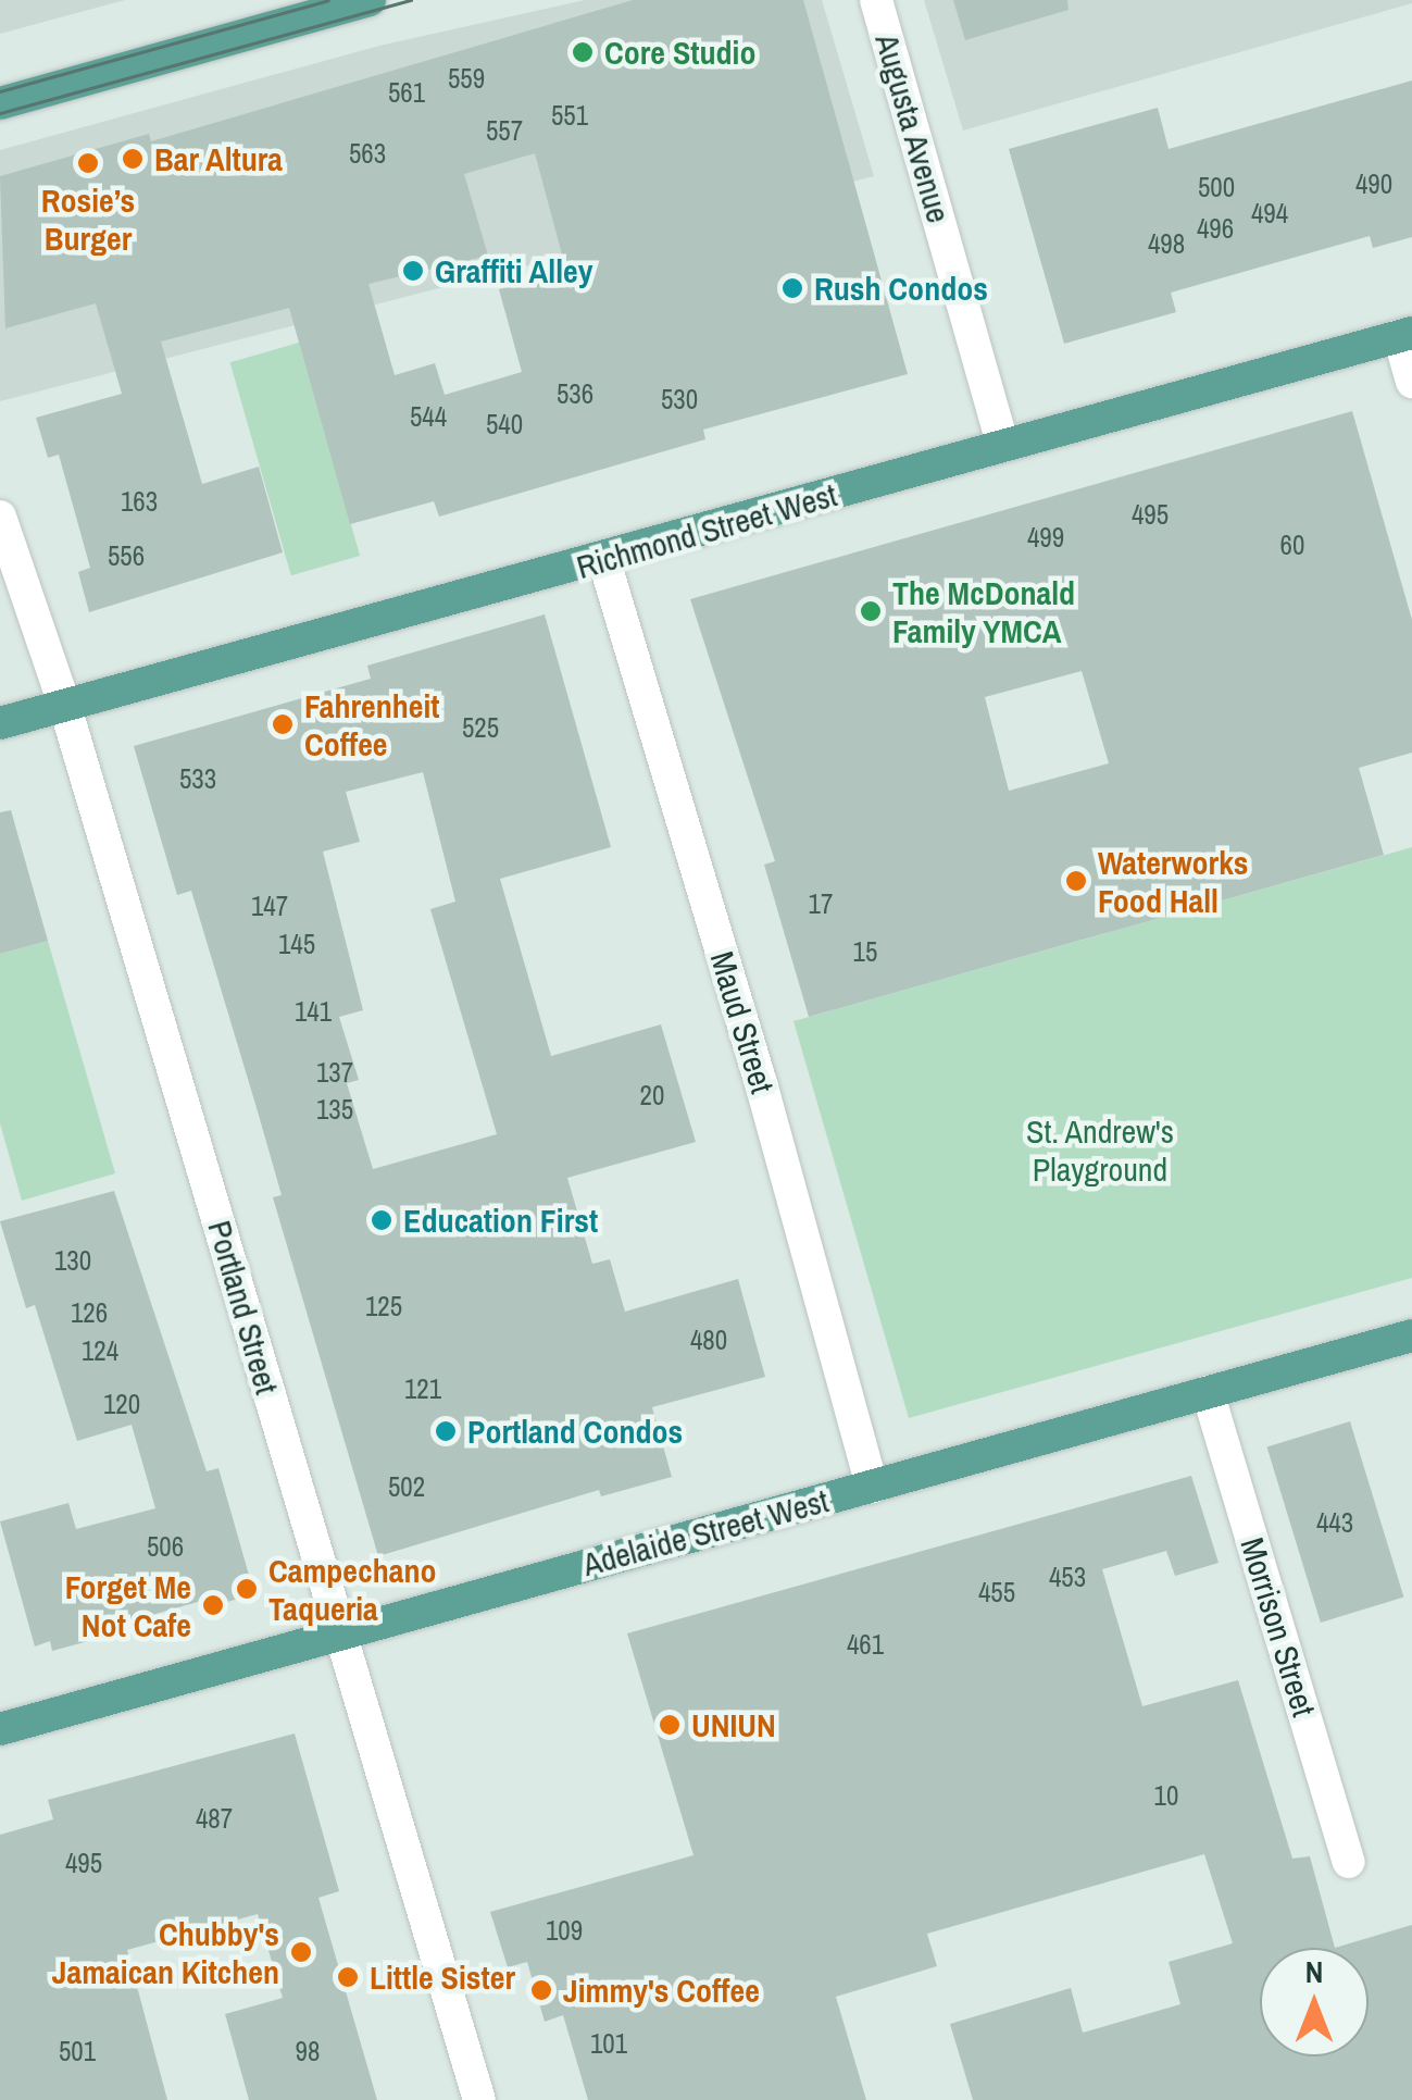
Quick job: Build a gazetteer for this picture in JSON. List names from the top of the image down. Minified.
{"streets":{"main road":["Richmond Street West","Adelaide Street West"],"street":["Augusta Avenue","Maud Street","Portland Street","Morrison Street"]},"crossings":[["Augusta Avenue","Richmond Street West"],["Richmond Street West","Maud Street"],["Richmond Street West","Portland Street"],["Maud Street","Adelaide Street West"],["Portland Street","Adelaide Street West"],["Adelaide Street West","Morrison Street"]],"parks":["St. Andrew's Playground"],"places":["Core Studio","Bar Altura","Rosie’s Burger","Graffiti Alley","Rush Condos","The McDonald Family YMCA","Fahrenheit Coffee","Waterworks Food Hall","Education First","Portland Condos","Campechano Taqueria","Forget Me Not Cafe","UNIUN","Chubby's Jamaican Kitchen","Little Sister","Jimmy's Coffee"],"house_numbers":["559","561","551","557","563","490","500","494","496","498","536","530","544","540","163","495","499","60","556","525","533","17","147","145","15","141","137","20","135","130","125","126","480","124","121","120","502","443","506","453","455","461","10","487","495","109","101","501","98"],"north":"top"}
